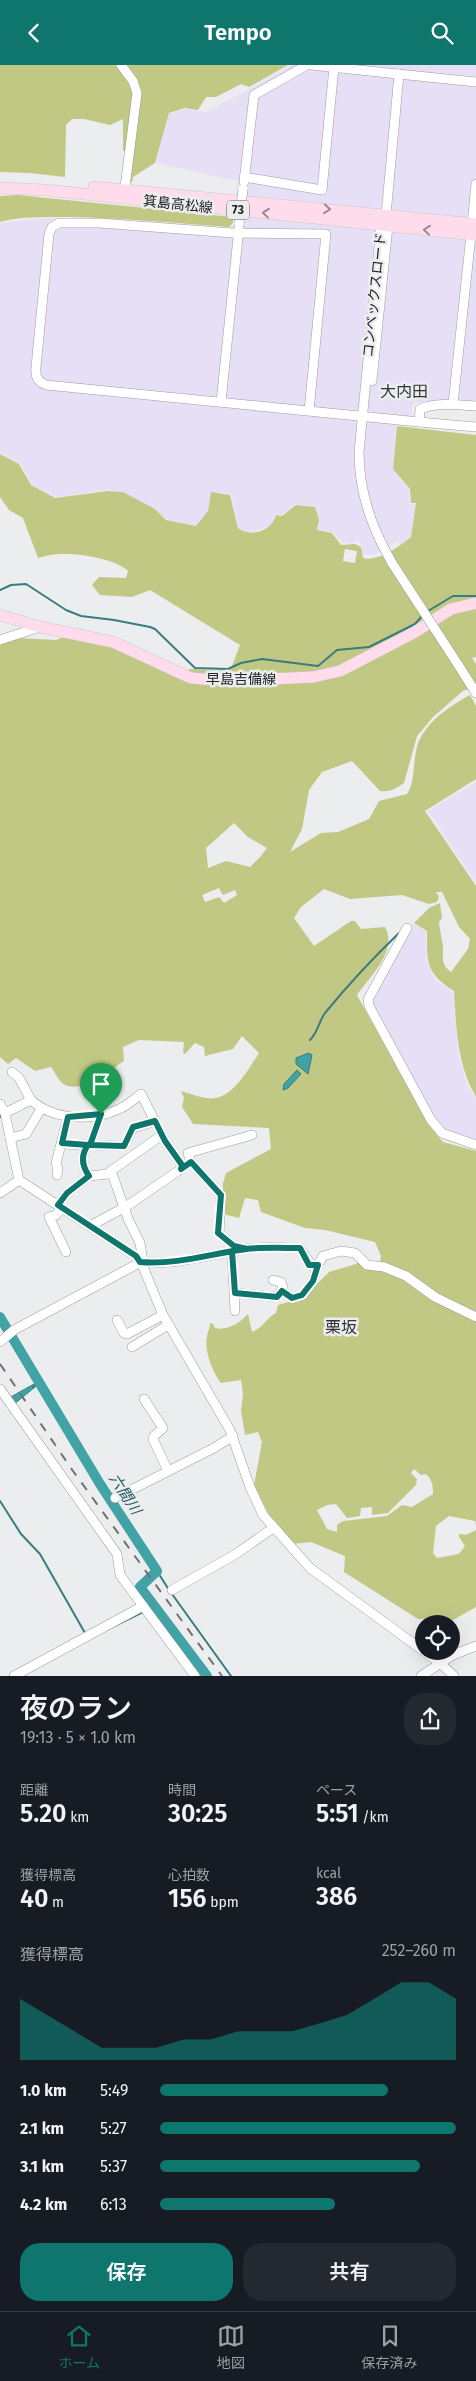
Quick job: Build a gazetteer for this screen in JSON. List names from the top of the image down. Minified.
{"streets":{"main road":["箕島高松線","73","早島吉備線"],"street":["コンベックスロード"]},"crossings":[["箕島高松線","コンベックスロード"]],"districts":["大内田","栗坂"],"water":["六間川"],"page":{"header":"Tempo","heading":["夜のラン","19:13 · 5 × 1.0 km"],"stats":[["距離","5.20 km"],["時間","30:25"],["ペース","5:51 /km"],["獲得標高","40 m"],["心拍数","156 bpm"],["kcal","386"]],"chart":["獲得標高","252–260 m"],"list":[{"name":"1.0 km","note":"5:49"},{"name":"2.1 km","note":"5:27"},{"name":"3.1 km","note":"5:37"},{"name":"4.2 km","note":"6:13"}],"buttons":["保存","共有"],"tabs":["ホーム","地図","保存済み"]}}
